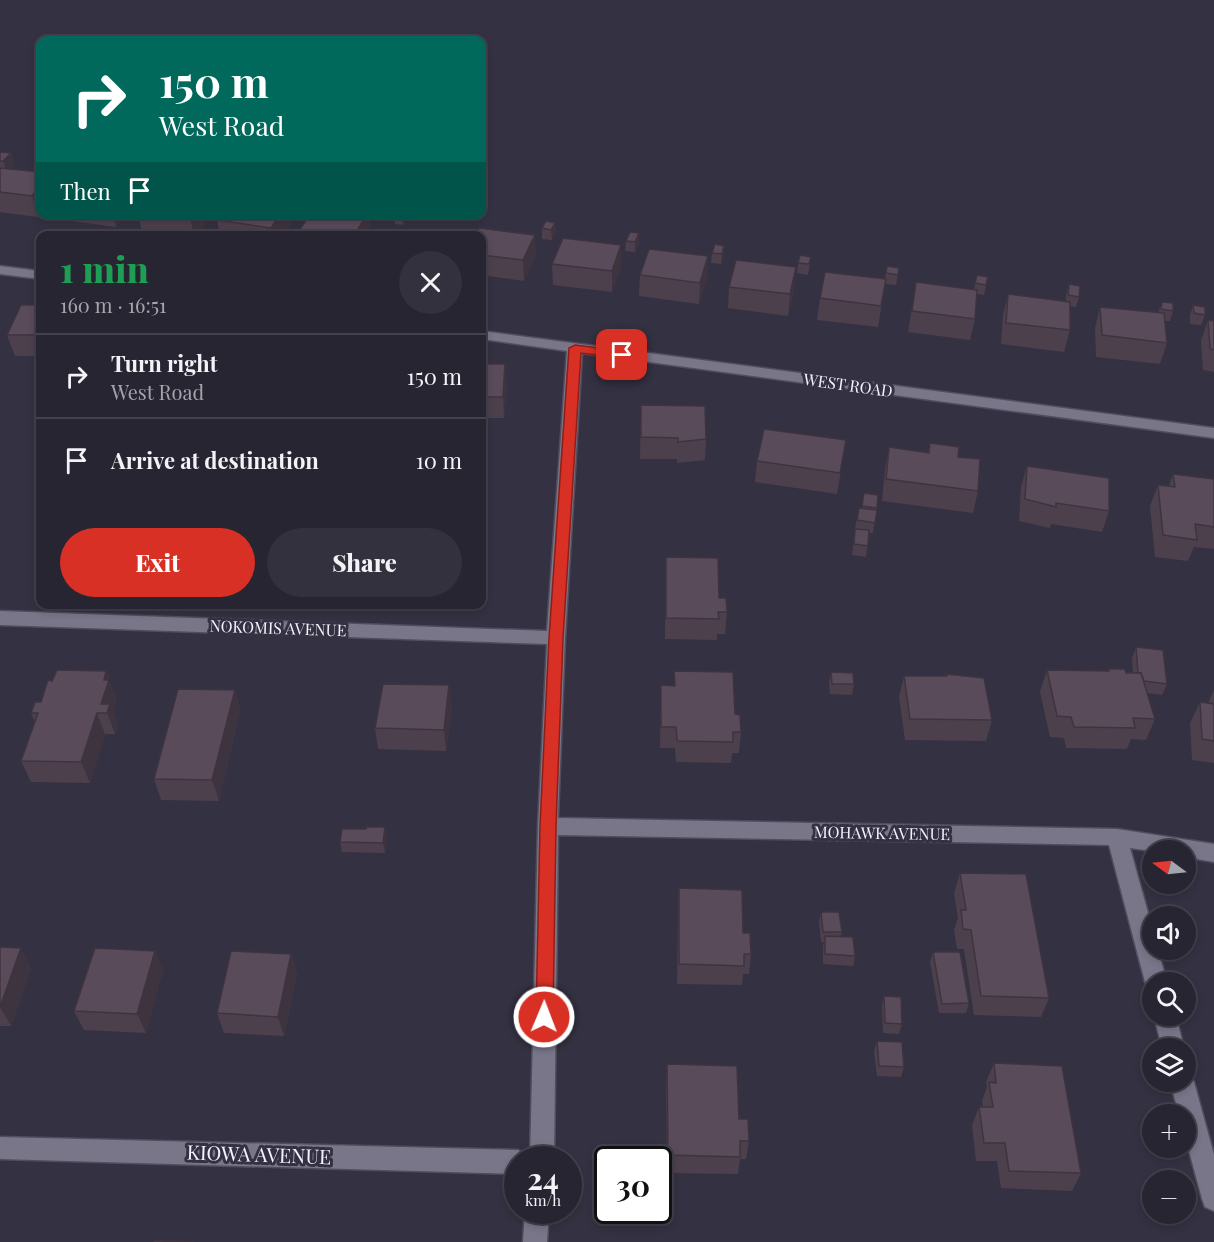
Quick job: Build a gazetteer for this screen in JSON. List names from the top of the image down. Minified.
{"streets":{"street":["WEST ROAD","NOKOMIS AVENUE","MOHAWK AVENUE","KIOWA AVENUE"]},"north":"left","page":{"turn":["150 m","West Road"],"then":"Then","heading":["1 min","160 m · 16:51"],"list":[{"name":"Turn right","note":"West Road","value":"150 m"},{"name":"Arrive at destination","value":"10 m"}],"buttons":["Exit","Share"],"map_buttons":["+","−"],"speed":"24 km/h","limit":"30"}}
